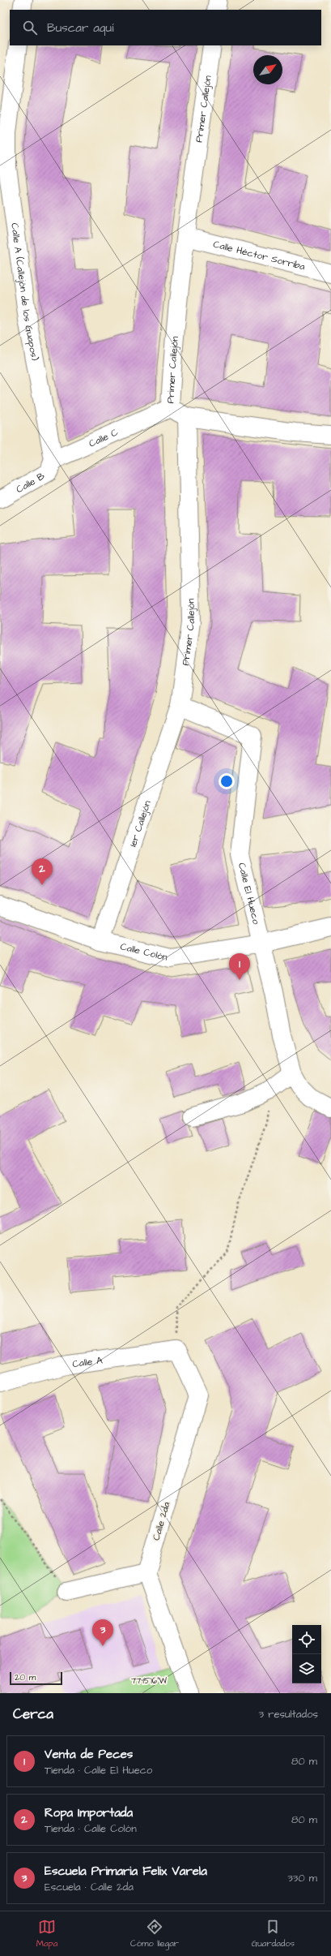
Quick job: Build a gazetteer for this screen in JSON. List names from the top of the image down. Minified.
{"streets":{"street":["Primer Callejón","Calle Héctor Sorriba","Calle A (Callejón de los Guapos)","Calle C","Calle B","1er Callejón","Calle El Hueco","Calle Colón","Calle A","Calle 2da"]},"crossings":[["Primer Callejón","Calle Héctor Sorriba"],["Primer Callejón","Calle C"],["Primer Callejón","1er Callejón"],["Primer Callejón","Calle El Hueco"],["Calle A (Callejón de los Guapos)","Calle C"],["Calle A (Callejón de los Guapos)","Calle B"],["Calle C","Calle B"],["1er Callejón","Calle El Hueco"],["1er Callejón","Calle Colón"],["Calle El Hueco","Calle Colón"],["Calle A","Calle 2da"]],"scale_bar":"20 m","north":"top right","page":{"search":"Buscar aquí","pins":["2","1","3"],"scale":"20 m","heading":["Cerca","3 resultados"],"list":[{"mark":"1","name":"Venta de Peces","note":"Tienda · Calle El Hueco","value":"80 m"},{"mark":"2","name":"Ropa Importada","note":"Tienda · Calle Colón","value":"80 m"},{"mark":"3","name":"Escuela Primaria Felix Varela","note":"Escuela · Calle 2da","value":"330 m"}],"nav":["Mapa","Cómo llegar","Guardados"]},"coordinates":["77°15'16\"W"]}
